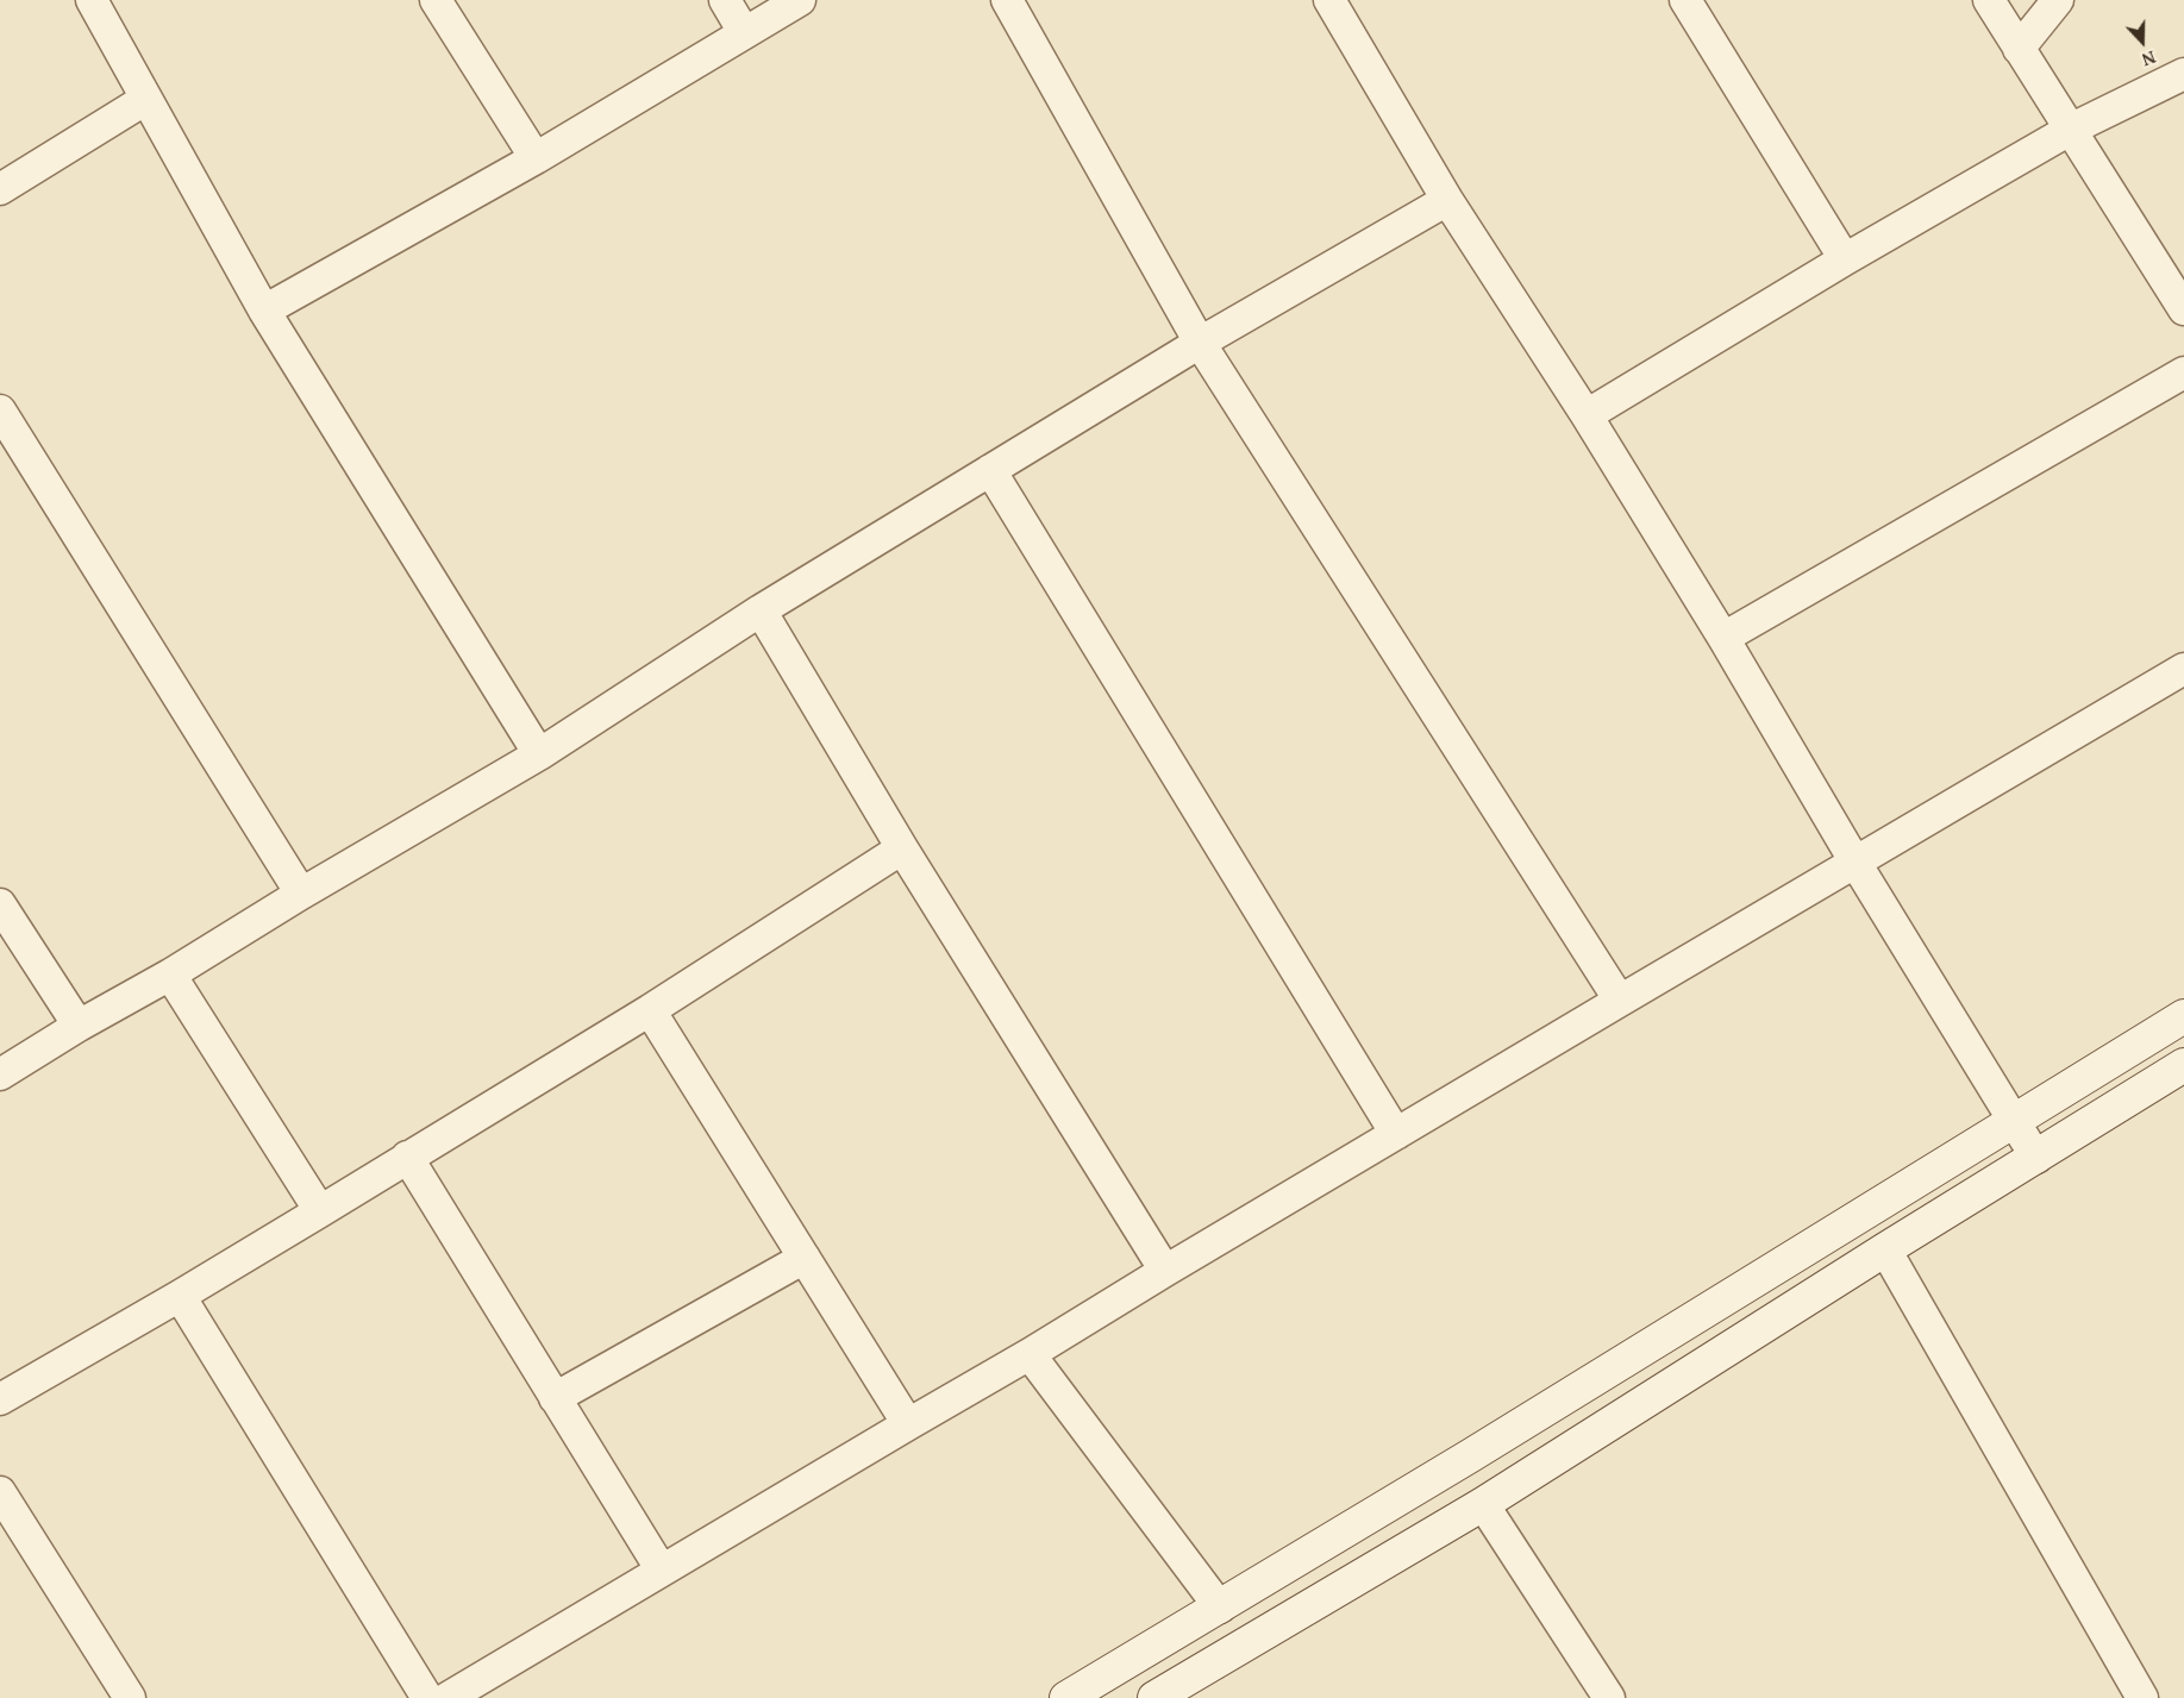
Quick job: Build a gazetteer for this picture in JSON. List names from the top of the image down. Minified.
{"north":"bottom"}
